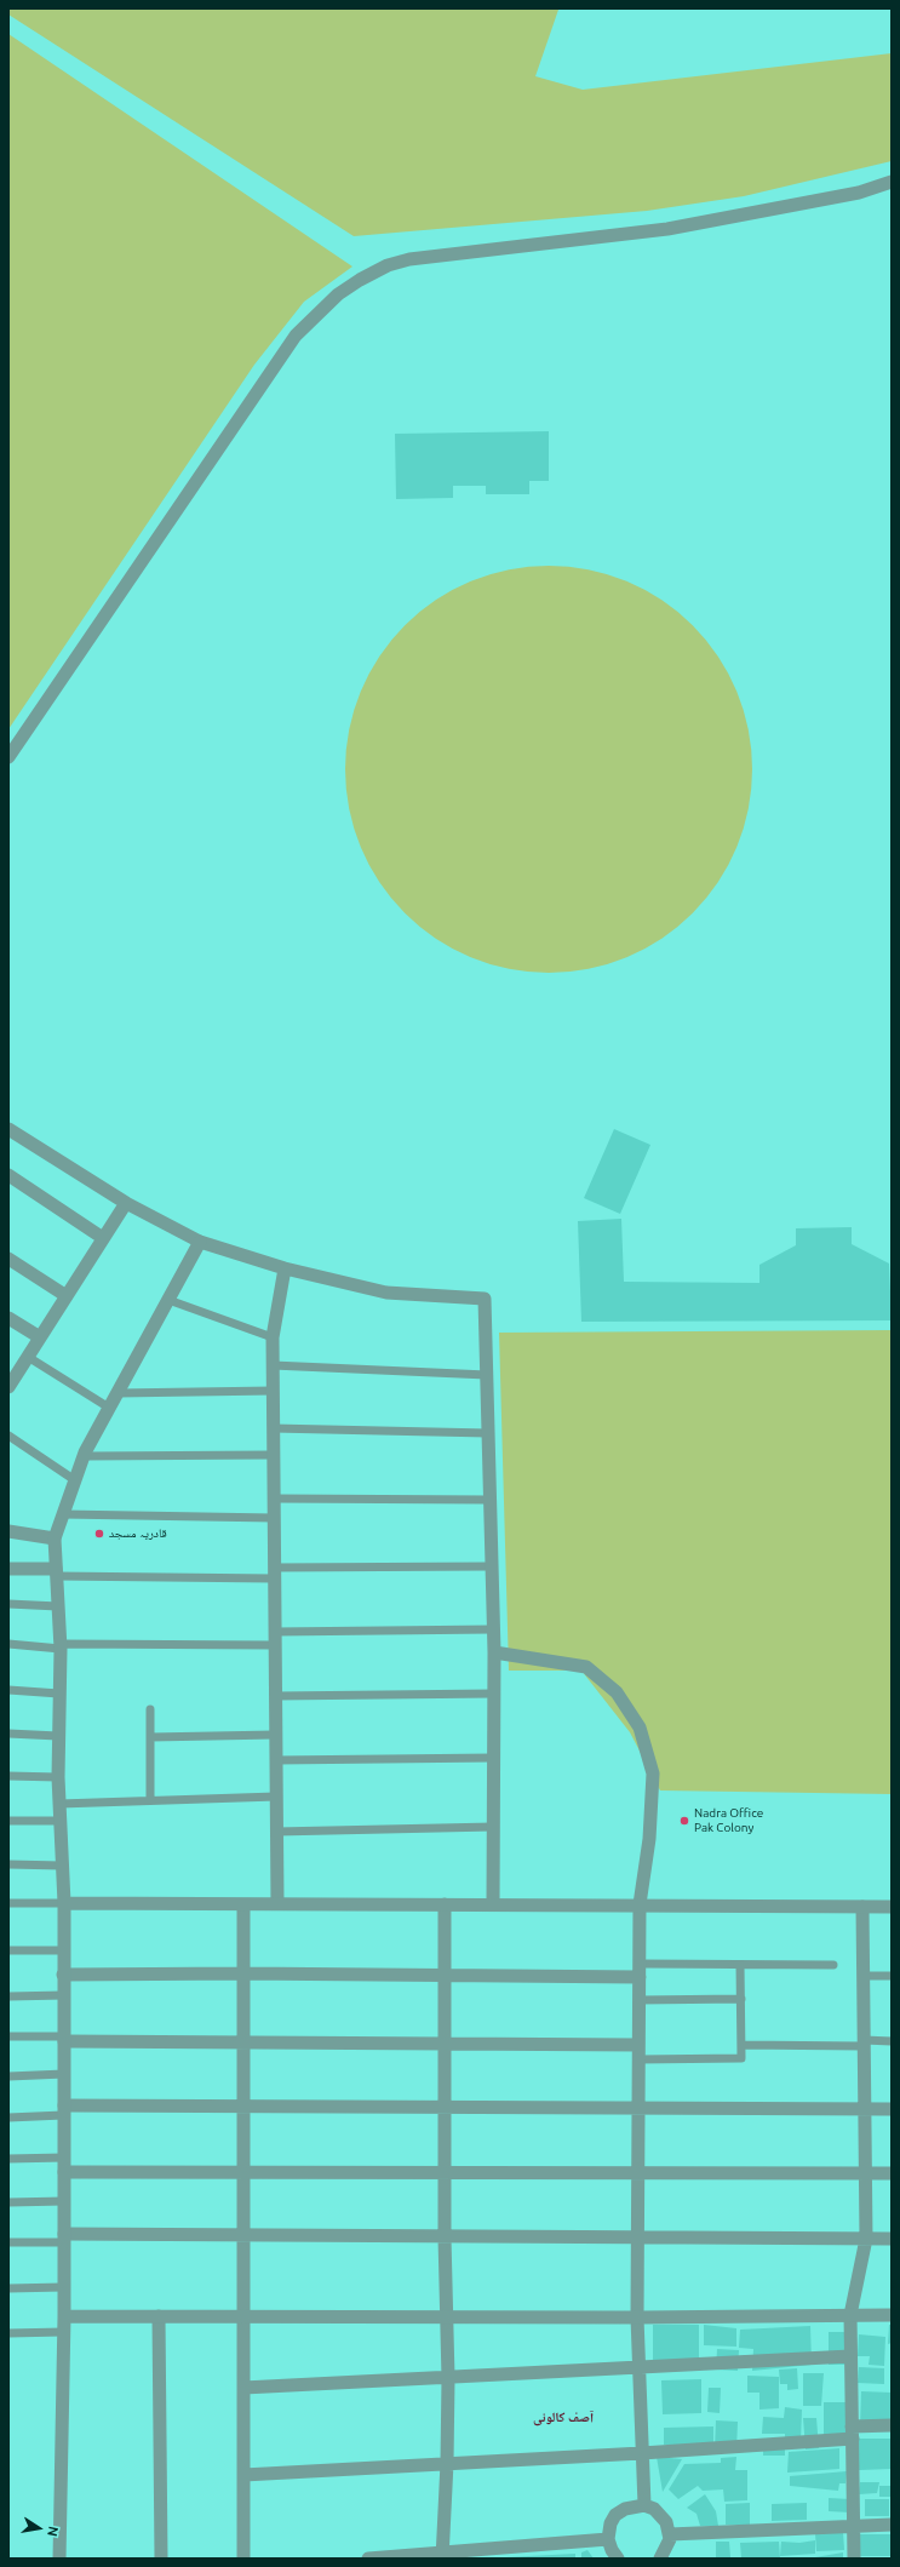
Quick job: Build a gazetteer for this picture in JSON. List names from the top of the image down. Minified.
{"districts":["آصف کالونی"],"places":["قادریہ مسجد","Nadra Office Pak Colony"],"north":"right"}
